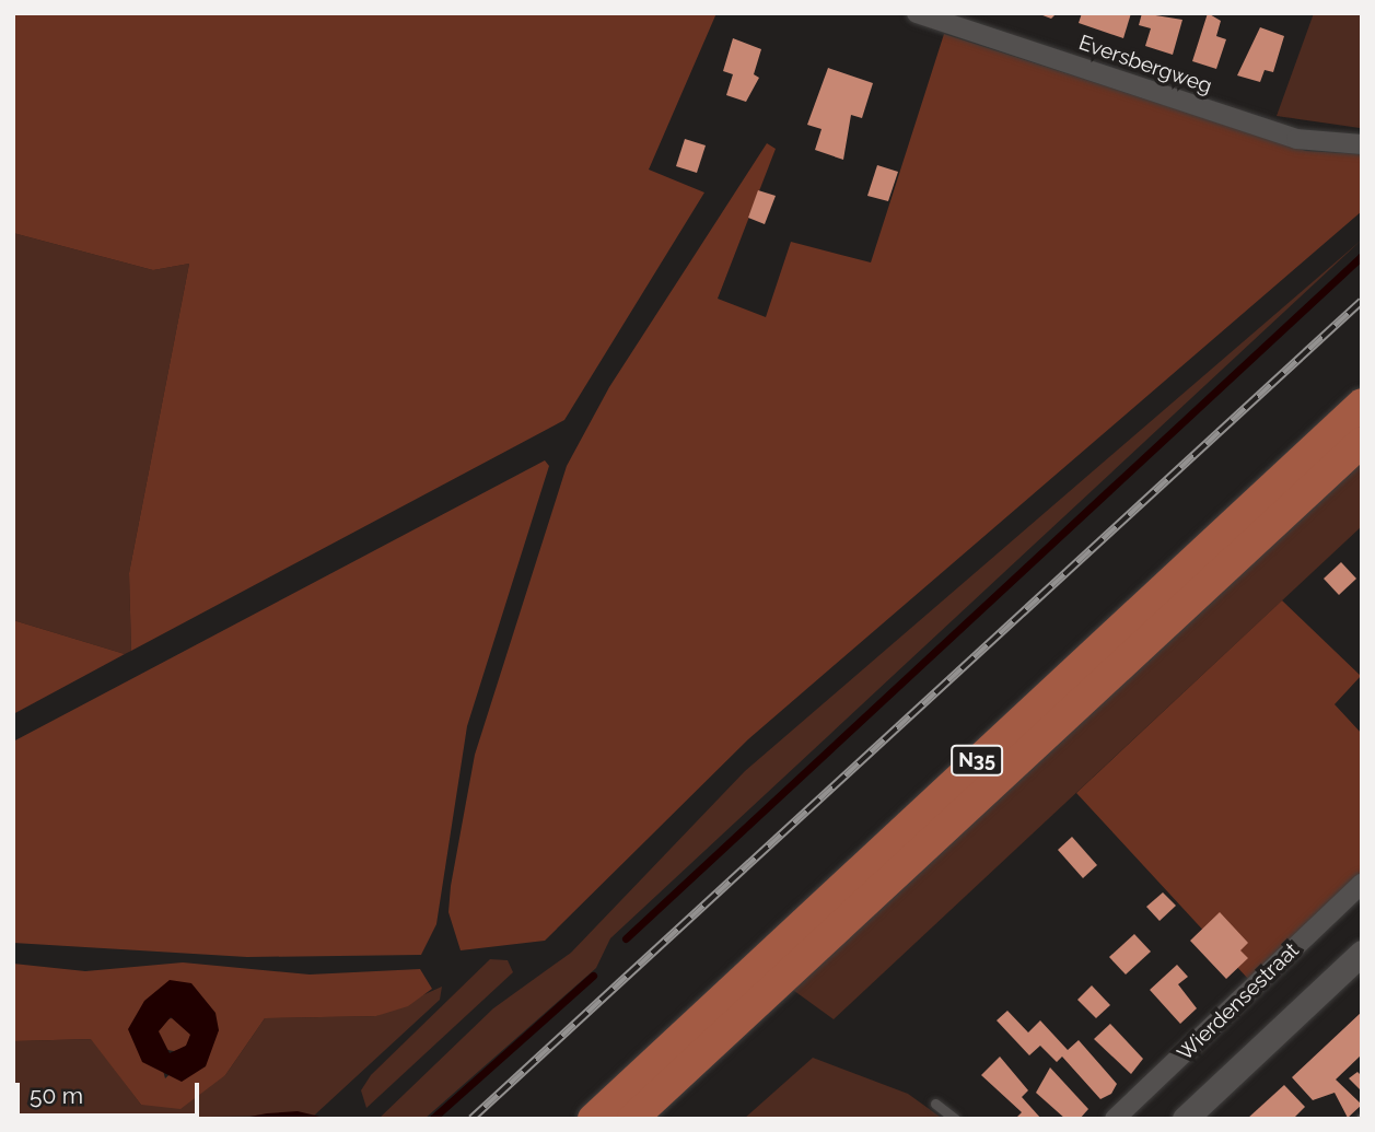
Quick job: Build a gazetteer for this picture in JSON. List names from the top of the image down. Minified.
{"streets":{"main road":["N35"],"street":["Eversbergweg","Wierdensestraat"]},"scale_bar":"50 m"}
